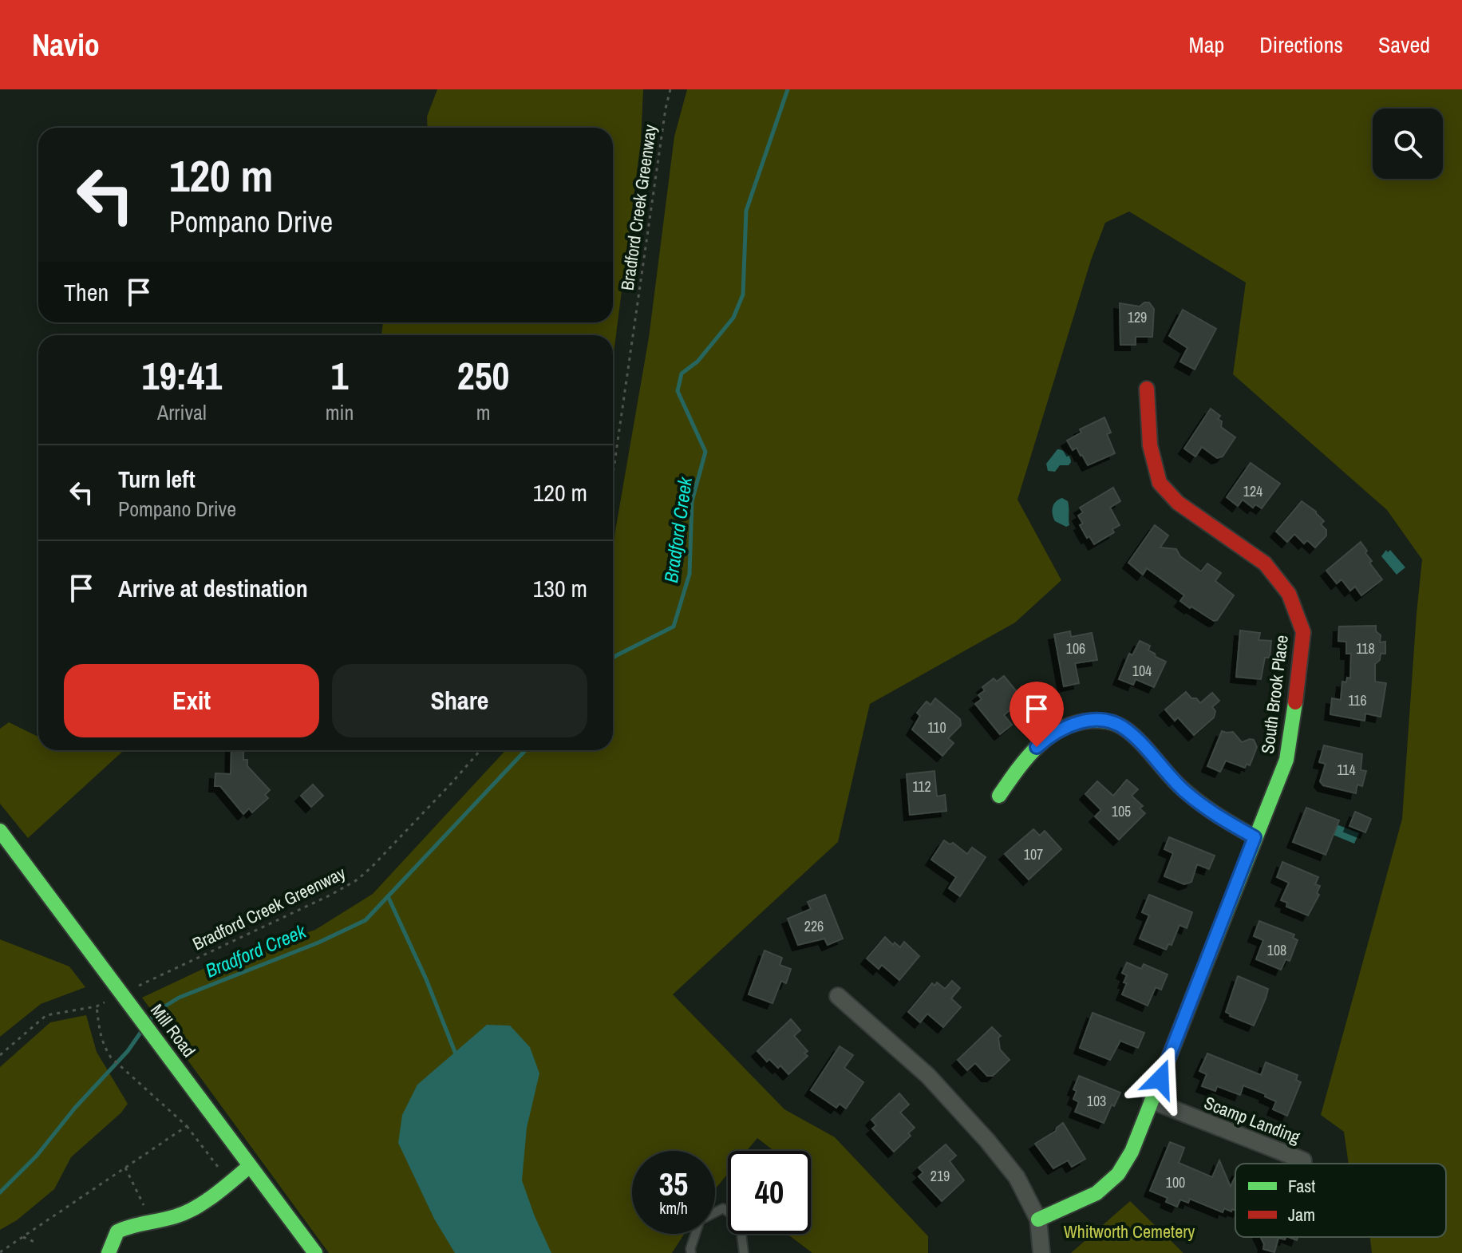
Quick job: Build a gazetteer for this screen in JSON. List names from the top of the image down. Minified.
{"streets":{"street":["South Brook Place","Mill Road","Scamp Landing"],"path":["Bradford Creek Greenway"]},"crossings":[["South Brook Place","Scamp Landing"]],"water":["Bradford Creek"],"parks":["Whitworth Cemetery"],"house_numbers":["129","124","106","118","104","116","110","114","112","105","107","226","108","103","219","100"],"legend":["Fast","Jam"],"page":{"header":"Navio","nav":["Map","Directions","Saved"],"turn":["120 m","Pompano Drive"],"then":"Then","eta":["19:41","Arrival","1","min","250","m"],"list":[{"name":"Turn left","note":"Pompano Drive","value":"120 m"},{"name":"Arrive at destination","value":"130 m"}],"buttons":["Exit","Share"],"speed":"35 km/h","limit":"40"}}
